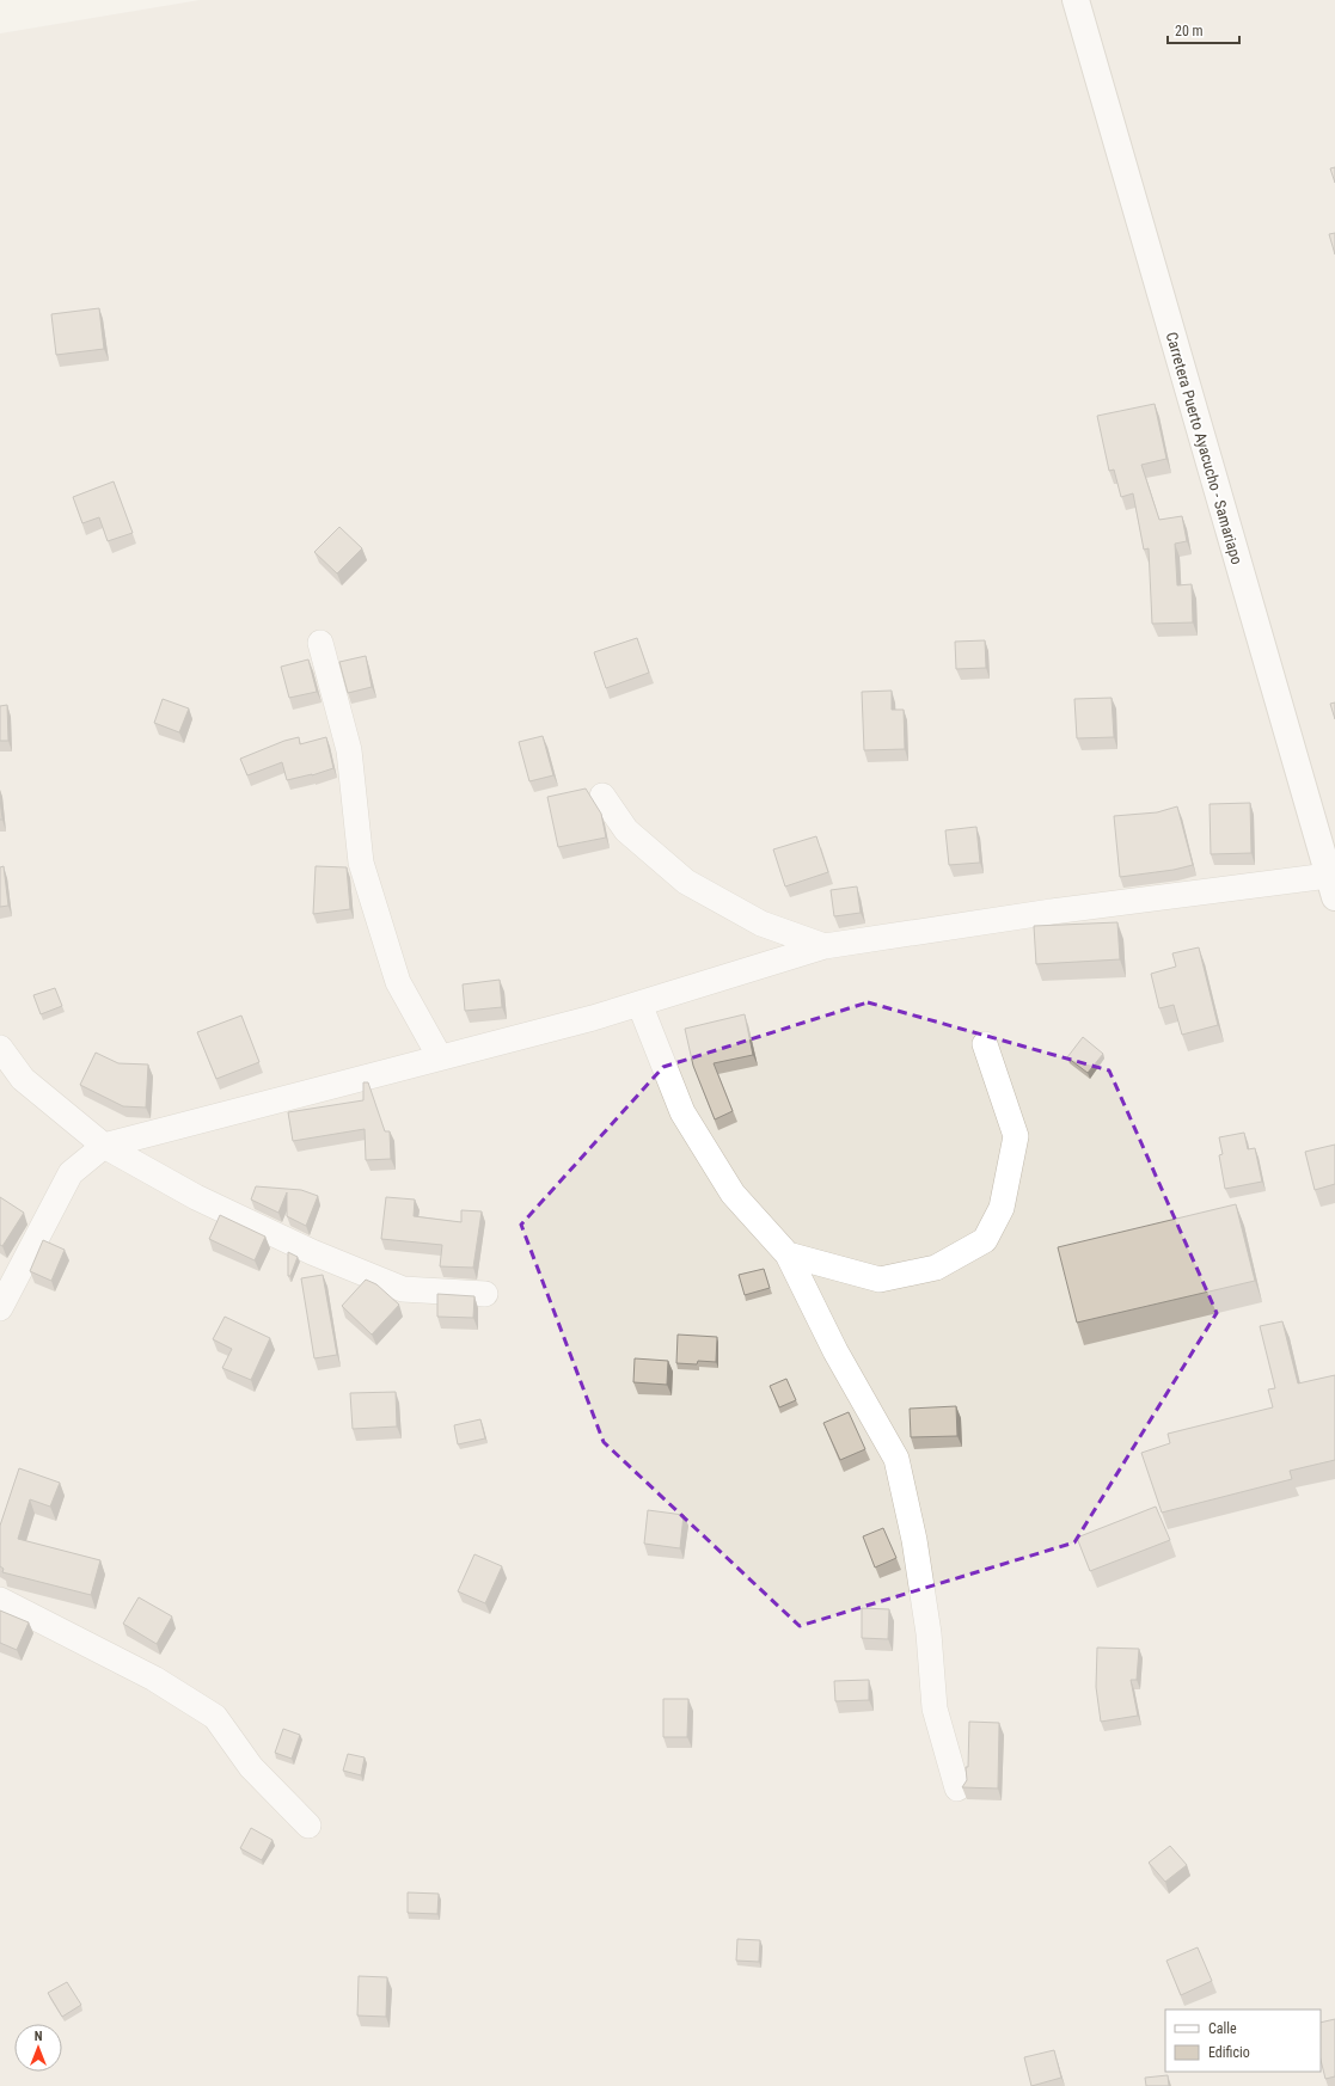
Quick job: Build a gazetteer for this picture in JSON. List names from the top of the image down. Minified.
{"streets":{"street":["Carretera Puerto Ayacucho - Samariapo"]},"legend":["Calle","Edificio"],"scale_bar":"20 m","north":"top"}
